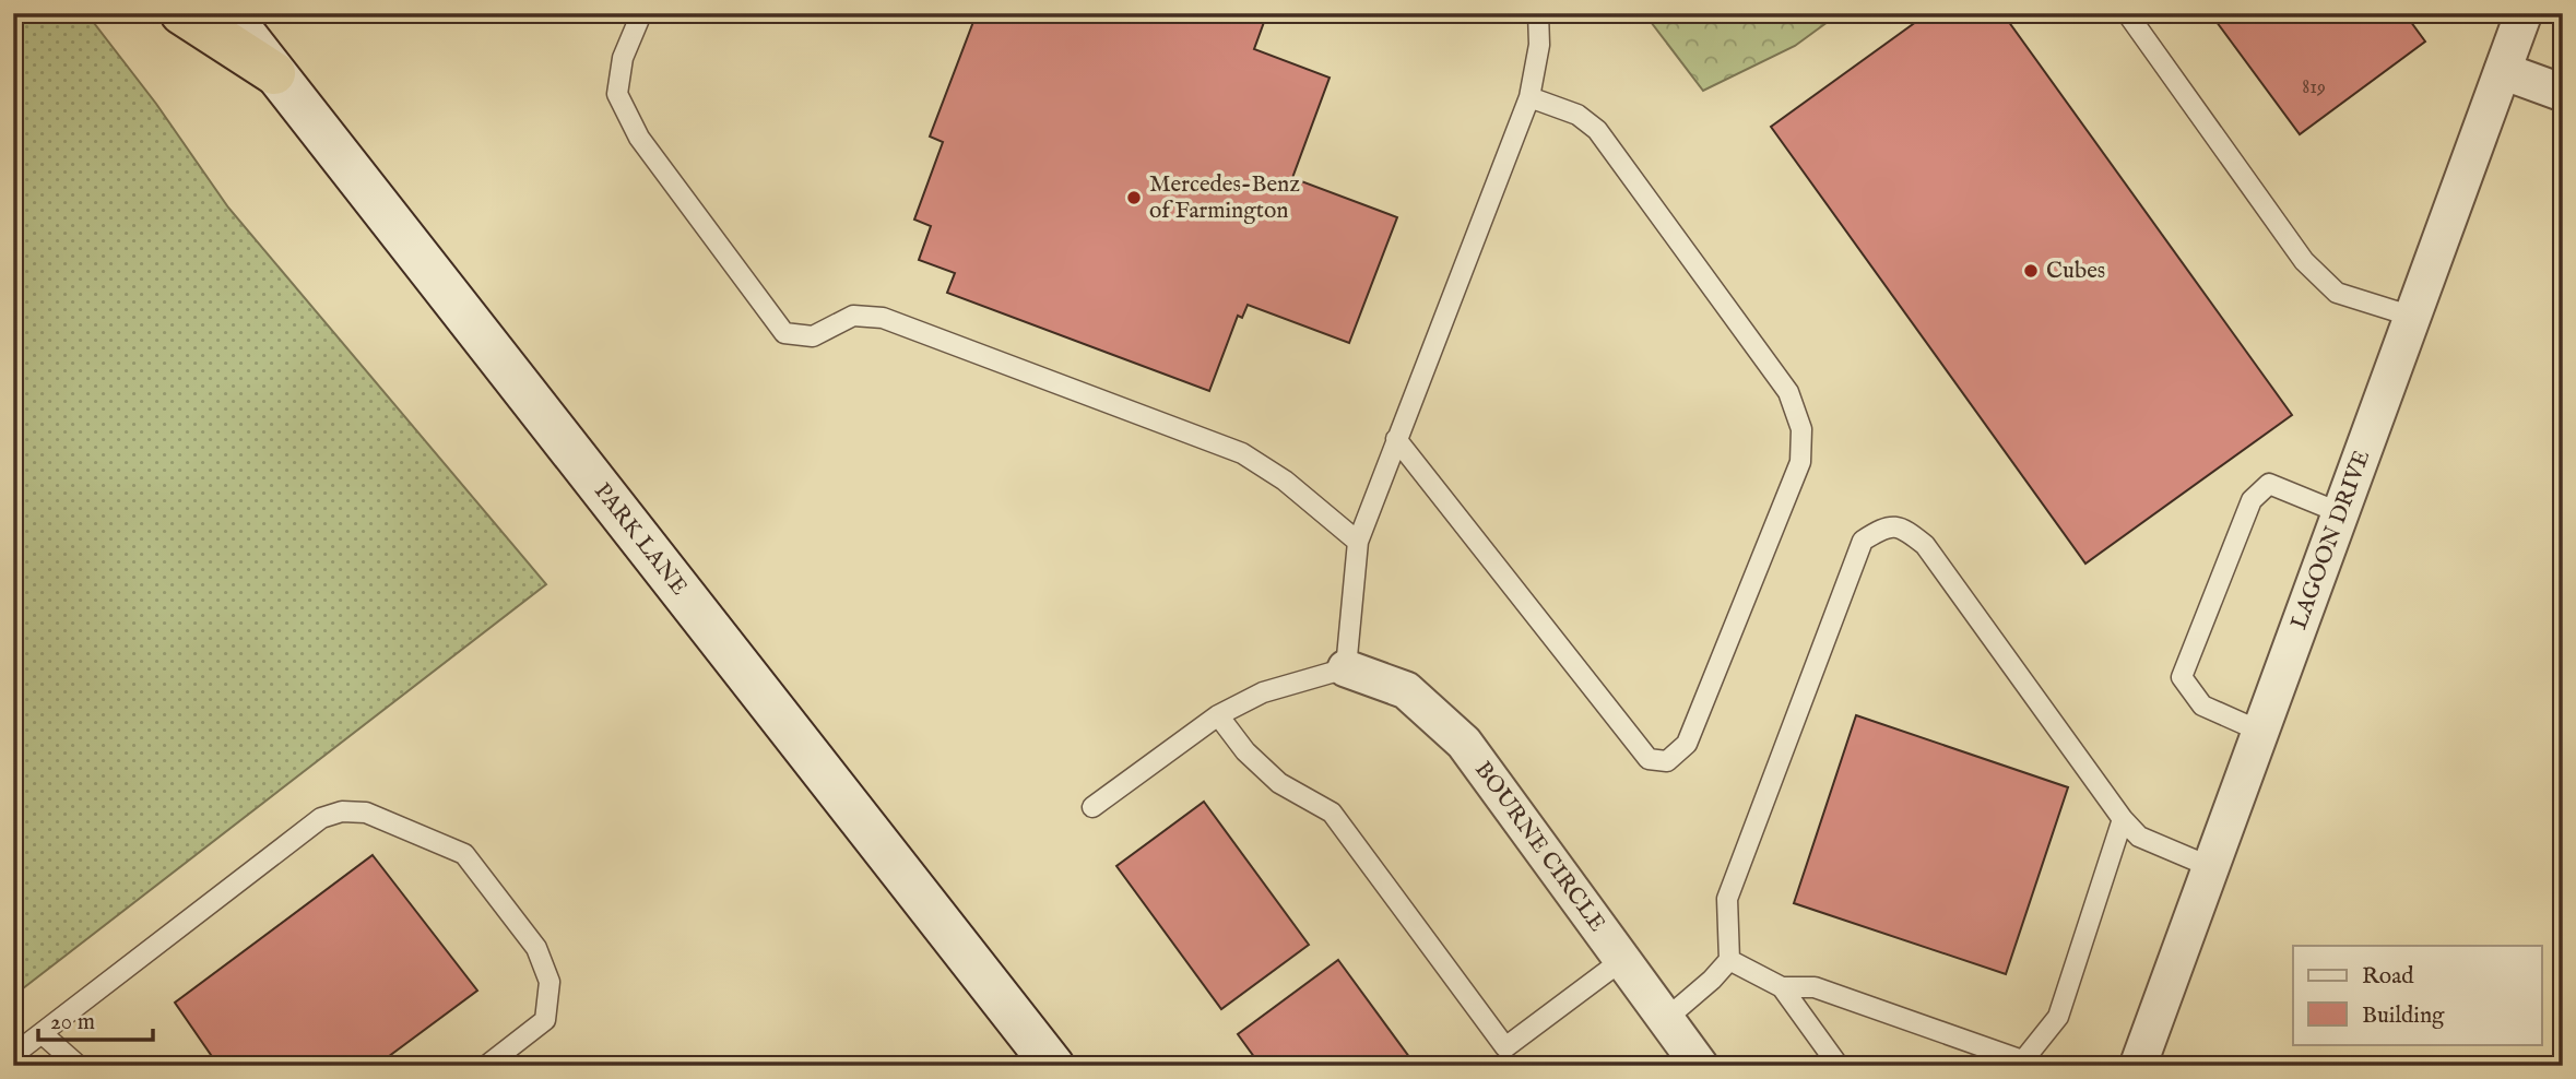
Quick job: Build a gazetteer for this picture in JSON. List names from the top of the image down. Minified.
{"streets":{"main road":["PARK LANE"],"street":["LAGOON DRIVE","BOURNE CIRCLE"]},"places":["Mercedes-Benz of Farmington","Cubes"],"house_numbers":["819"],"legend":["Road","Building"],"scale_bar":"20 m"}
